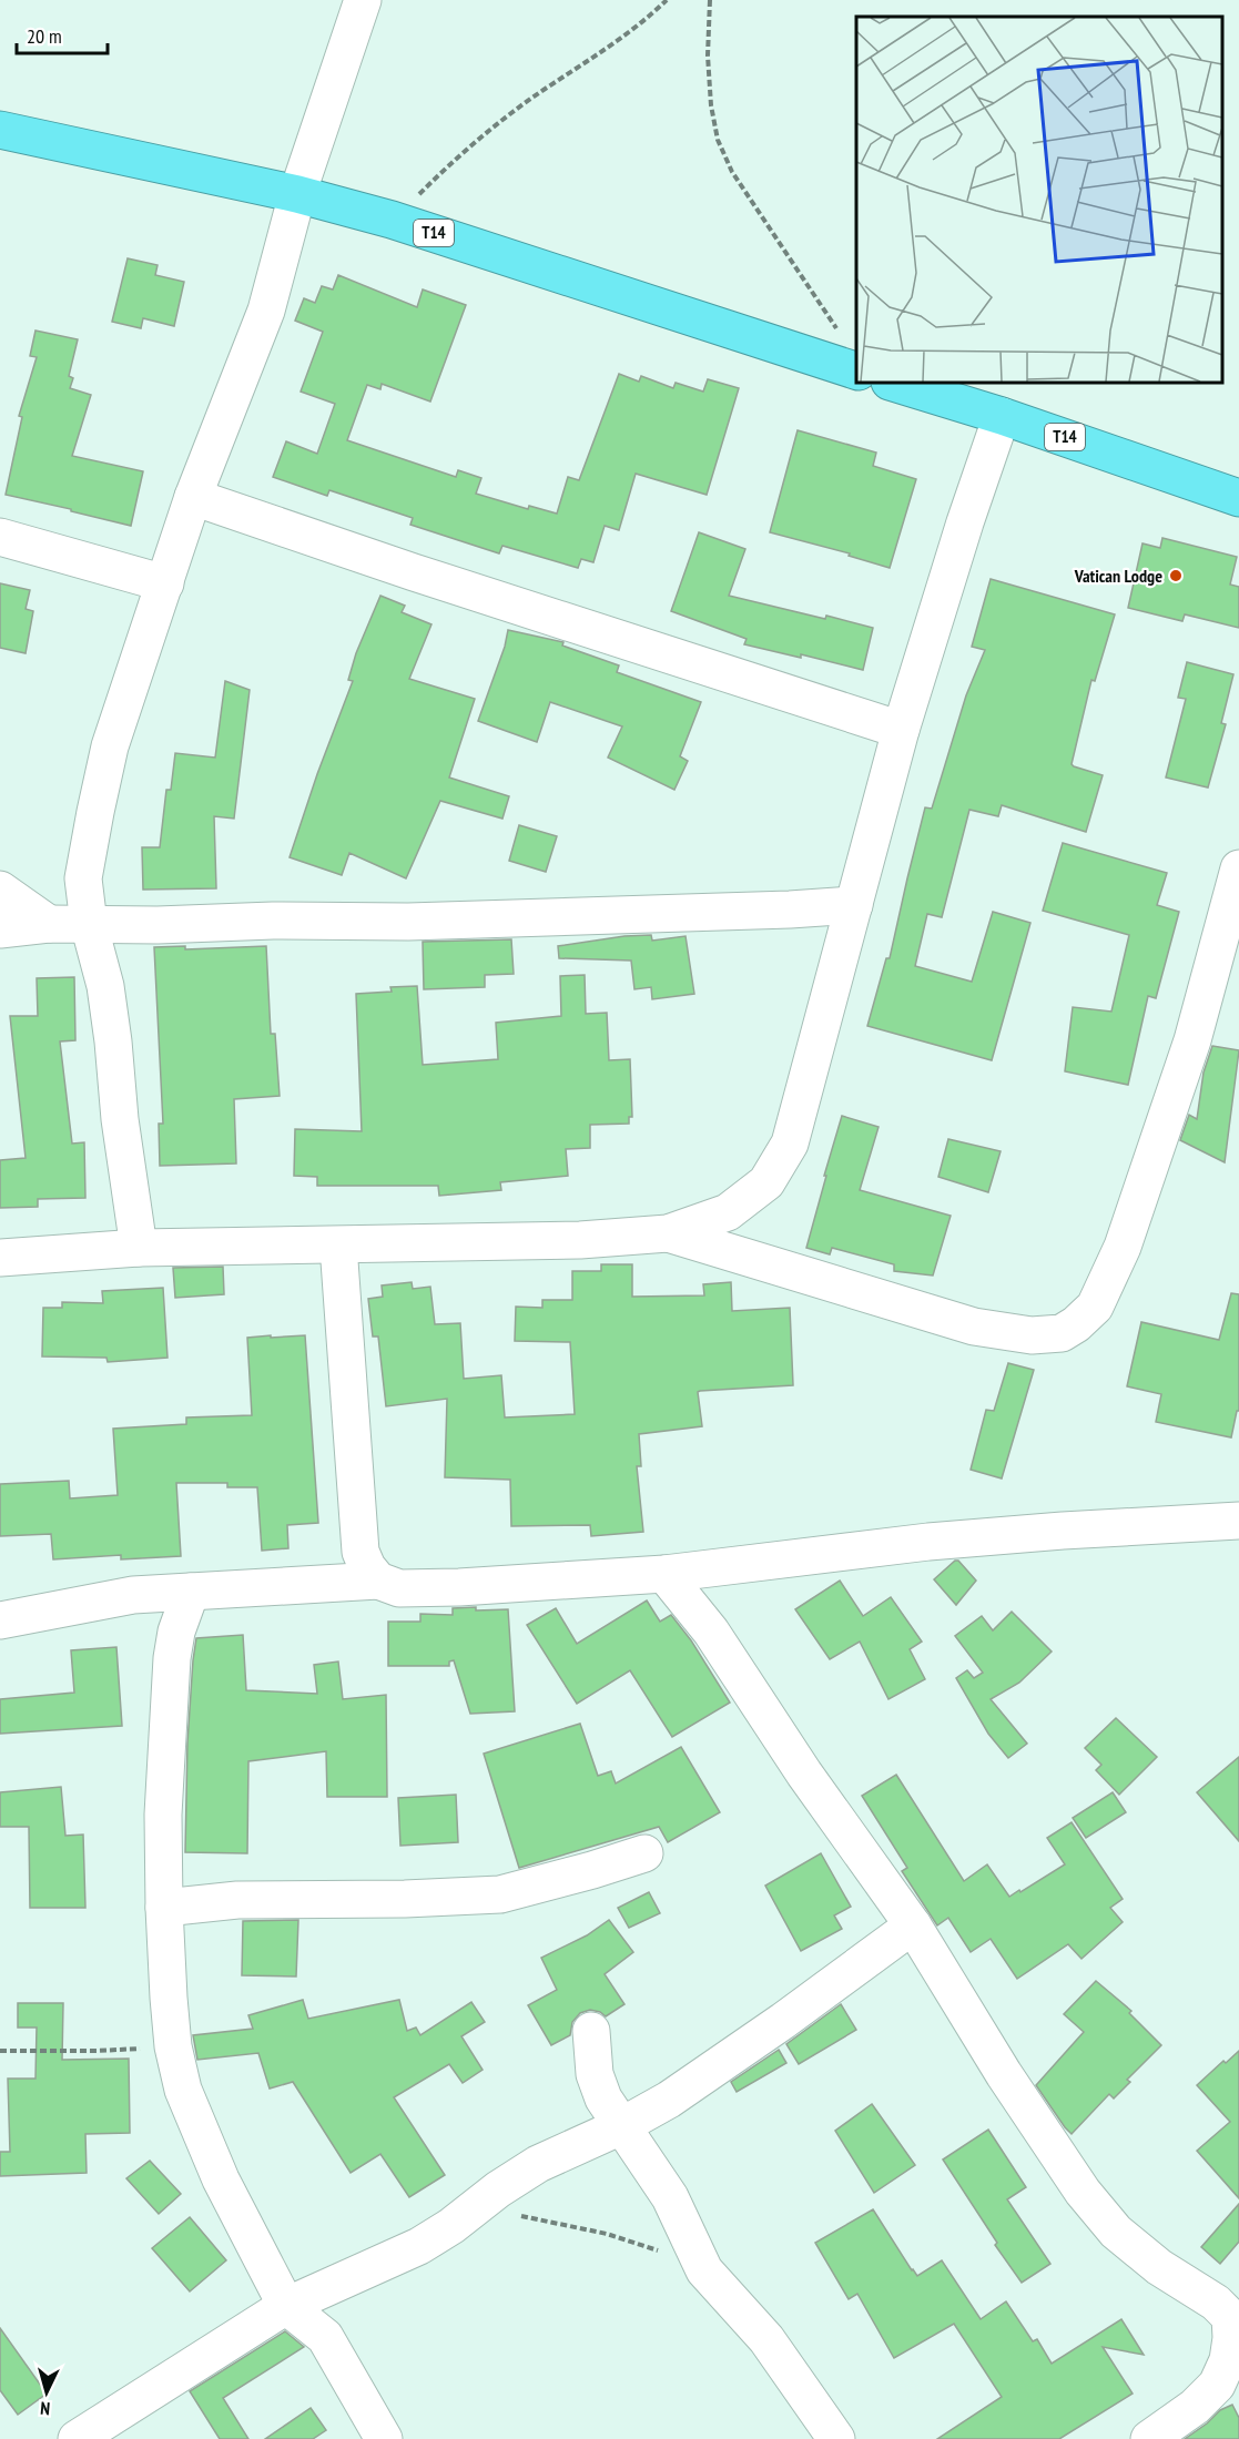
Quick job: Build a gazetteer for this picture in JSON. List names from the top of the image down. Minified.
{"streets":{"highway":["T14"]},"places":["Vatican Lodge"],"scale_bar":"20 m","north":"bottom"}
